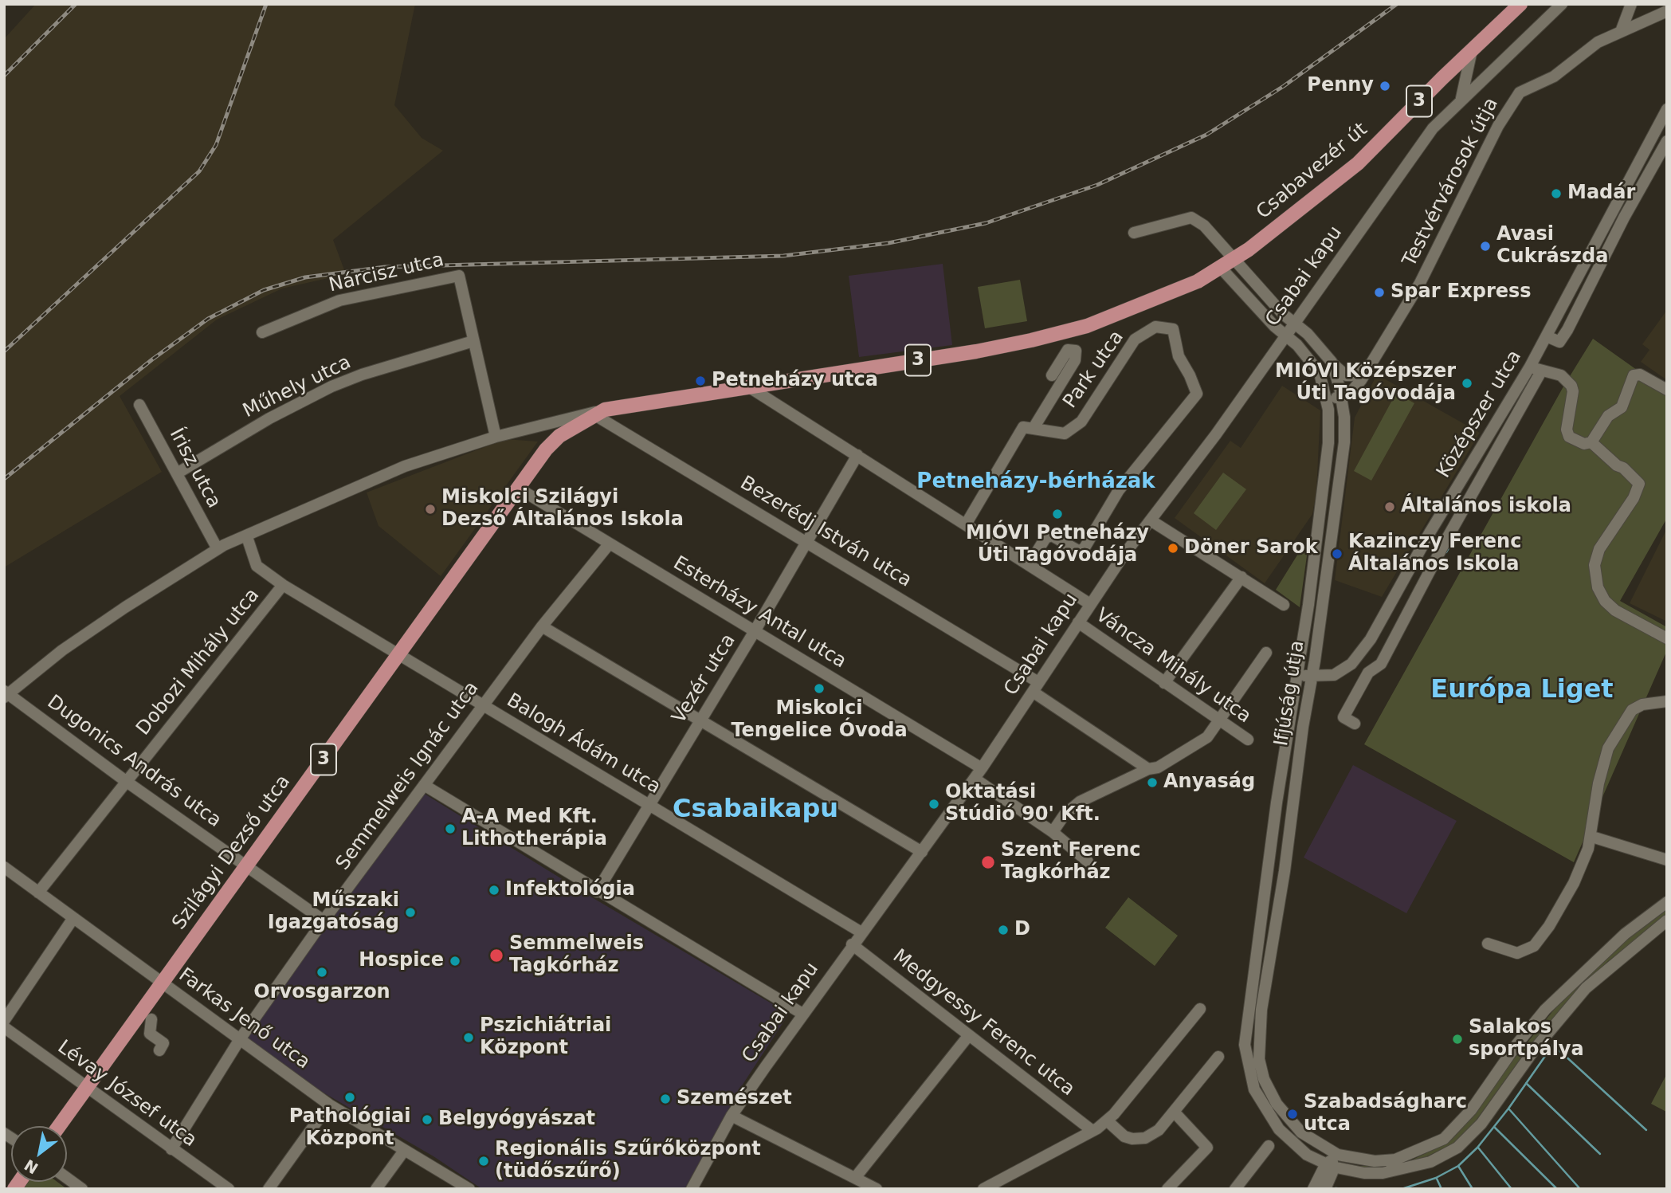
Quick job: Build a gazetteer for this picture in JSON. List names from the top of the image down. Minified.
{"streets":{"main road":["3","Csabavezér út","Szilágyi Dezső utca"],"street":["Testvérvárosok útja","Nárcisz utca","Csabai kapu","Park utca","Műhely utca","Középszer utca","Írisz utca","Bezerédj István utca","Esterházy Antal utca","Dobozi Mihály utca","Váncza Mihály utca","Vezér utca","Ifjúság útja","Balogh Ádám utca","Dugonics András utca","Semmelweis Ignác utca","Farkas Jenő utca","Medgyessy Ferenc utca","Lévay József utca"]},"crossings":[["3","Csabavezér út"],["3","Bezerédj István utca"],["3","Ifjúság útja"],["3","Szilágyi Dezső utca"],["Csabavezér út","Ifjúság útja"],["Testvérvárosok útja","Ifjúság útja"],["Nárcisz utca","Műhely utca"],["Csabai kapu","Bezerédj István utca"],["Csabai kapu","Esterházy Antal utca"],["Csabai kapu","Váncza Mihály utca"],["Csabai kapu","Ifjúság útja"],["Csabai kapu","Balogh Ádám utca"],["Csabai kapu","Medgyessy Ferenc utca"],["Műhely utca","Írisz utca"],["Középszer utca","Ifjúság útja"],["Bezerédj István utca","Vezér utca"],["Bezerédj István utca","Szilágyi Dezső utca"],["Esterházy Antal utca","Vezér utca"],["Esterházy Antal utca","Semmelweis Ignác utca"],["Esterházy Antal utca","Szilágyi Dezső utca"],["Dobozi Mihály utca","Balogh Ádám utca"],["Dobozi Mihály utca","Dugonics András utca"],["Dobozi Mihály utca","Farkas Jenő utca"],["Vezér utca","Balogh Ádám utca"],["Balogh Ádám utca","Semmelweis Ignác utca"],["Balogh Ádám utca","Szilágyi Dezső utca"],["Dugonics András utca","Semmelweis Ignác utca"],["Dugonics András utca","Szilágyi Dezső utca"],["Semmelweis Ignác utca","Farkas Jenő utca"],["Semmelweis Ignác utca","Lévay József utca"],["Szilágyi Dezső utca","Farkas Jenő utca"],["Szilágyi Dezső utca","Lévay József utca"]],"districts":["Petneházy-bérházak","Európa Liget","Csabaikapu"],"places":["Penny","Madár","Avasi Cukrászda","Spar Express","Petneházy utca","MIÓVI Középszer Úti Tagóvodája","Általános iskola","Miskolci Szilágyi Dezső Általános Iskola","MIÓVI Petneházy Úti Tagóvodája","Döner Sarok","Kazinczy Ferenc Általános Iskola","Miskolci Tengelice Óvoda","Anyaság","Oktatási Stúdió 90' Kft.","A-A Med Kft. Lithotherápia","Szent Ferenc Tagkórház","Infektológia","Műszaki Igazgatóság","D","Semmelweis Tagkórház","Hospice","Orvosgarzon","Pszichiátriai Központ","Salakos sportpálya","Pathológiai Központ","Szemészet","Szabadságharc utca","Belgyógyászat","Regionális Szűrőközpont (tüdőszűrő)"],"north":"bottom left"}
